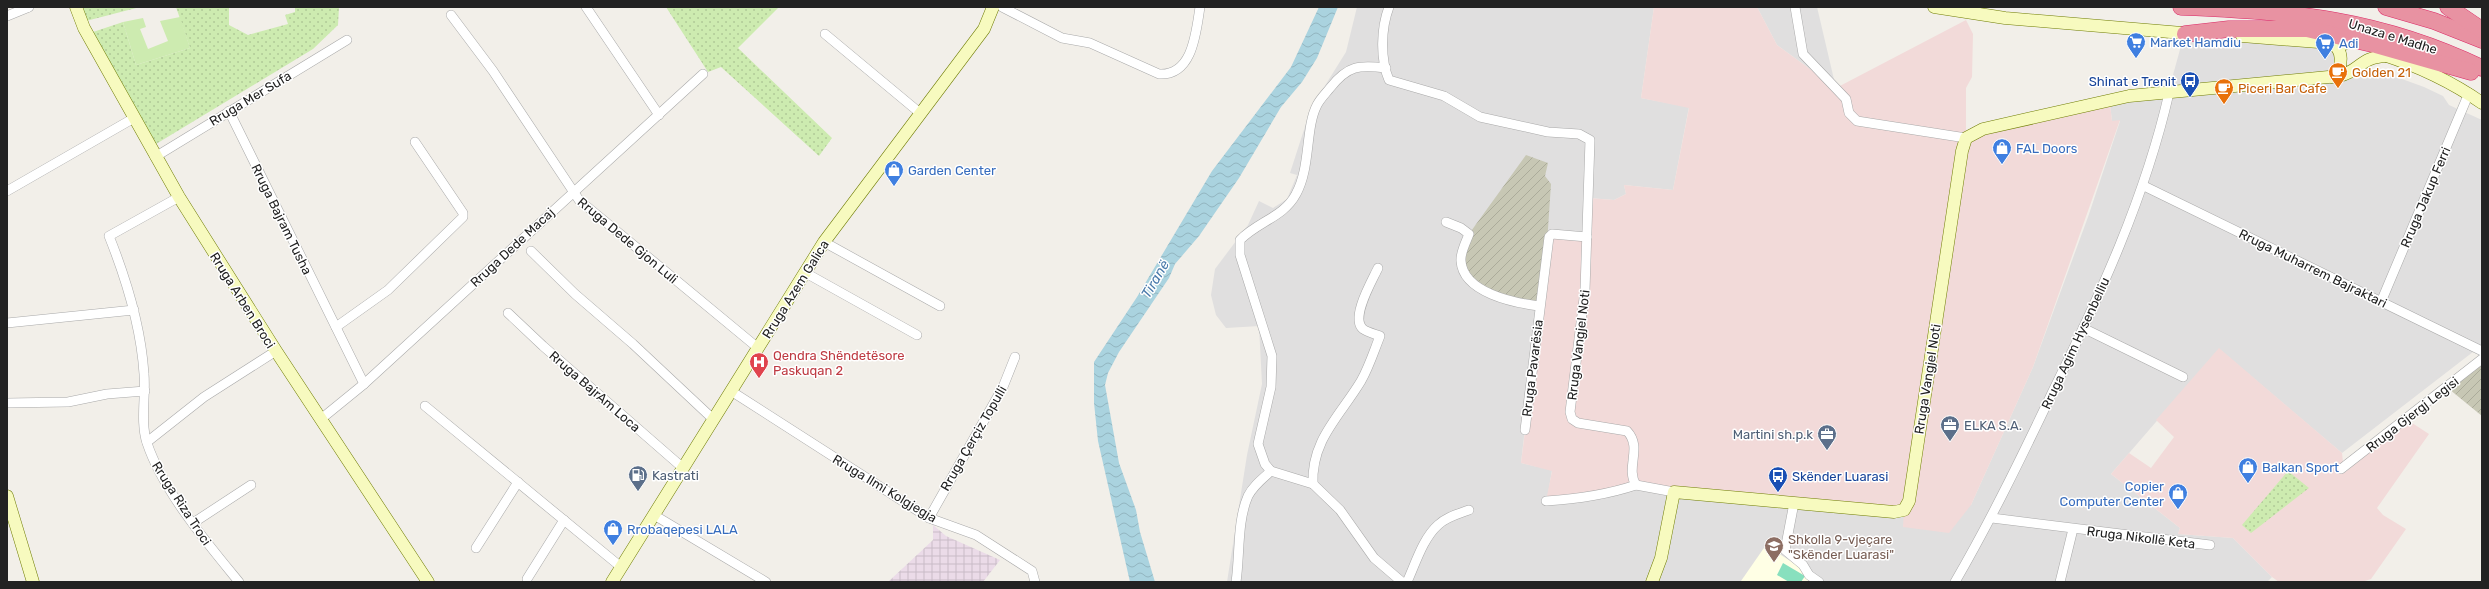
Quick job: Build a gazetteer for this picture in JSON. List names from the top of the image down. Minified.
{"streets":{"highway":["Unaza e Madhe"],"main road":["Rruga Azem Galica","Rruga Arben Broci","Rruga Vangjel Noti"],"street":["Rruga Mer Sufa","Rruga Jakup Ferri","Rruga Bajram Tusha","Rruga Dede Gjon Luli","Rruga Dede Macaj","Rruga Muharrem Bajraktari","Rruga Agim Hysenbelliu","Rruga Pavarësia","Rruga BajrAm Loca","Rruga Gjergj Legisi","Rruga Çerçiz Topulli","Rruga Ilmi Kolgjegja","Rruga Riza Troci","Rruga Nikollë Keta"]},"crossings":[["Rruga Mer Sufa","Rruga Bajram Tusha"],["Rruga Mer Sufa","Rruga Arben Broci"],["Rruga Jakup Ferri","Rruga Muharrem Bajraktari"],["Rruga Bajram Tusha","Rruga Dede Macaj"],["Rruga Dede Gjon Luli","Rruga Dede Macaj"],["Rruga Dede Gjon Luli","Rruga Azem Galica"],["Rruga Dede Macaj","Rruga Arben Broci"],["Rruga Muharrem Bajraktari","Rruga Agim Hysenbelliu"],["Rruga Azem Galica","Rruga BajrAm Loca"],["Rruga Azem Galica","Rruga Ilmi Kolgjegja"],["Rruga Arben Broci","Rruga Riza Troci"],["Rruga Agim Hysenbelliu","Rruga Nikollë Keta"],["Rruga Vangjel Noti","Rruga Pavarësia"],["Rruga Çerçiz Topulli","Rruga Ilmi Kolgjegja"]],"water":["Tiranë"],"places":{"supermarket":["Market Hamdiu","Adi"],"cafe":["Golden 21","Piceri Bar Cafe"],"bus stop":["Shinat e Trenit","Skënder Luarasi"],"shop":["FAL Doors","Garden Center","Balkan Sport","Copier Computer Center","Rrobaqepesi LALA"],"hospital":["Qendra Shëndetësore Paskuqan 2"],"office":["ELKA S.A.","Martini sh.p.k"],"fuel station":["Kastrati"],"school or university":["Shkolla 9-vjeçare \"Skënder Luarasi\""]}}
